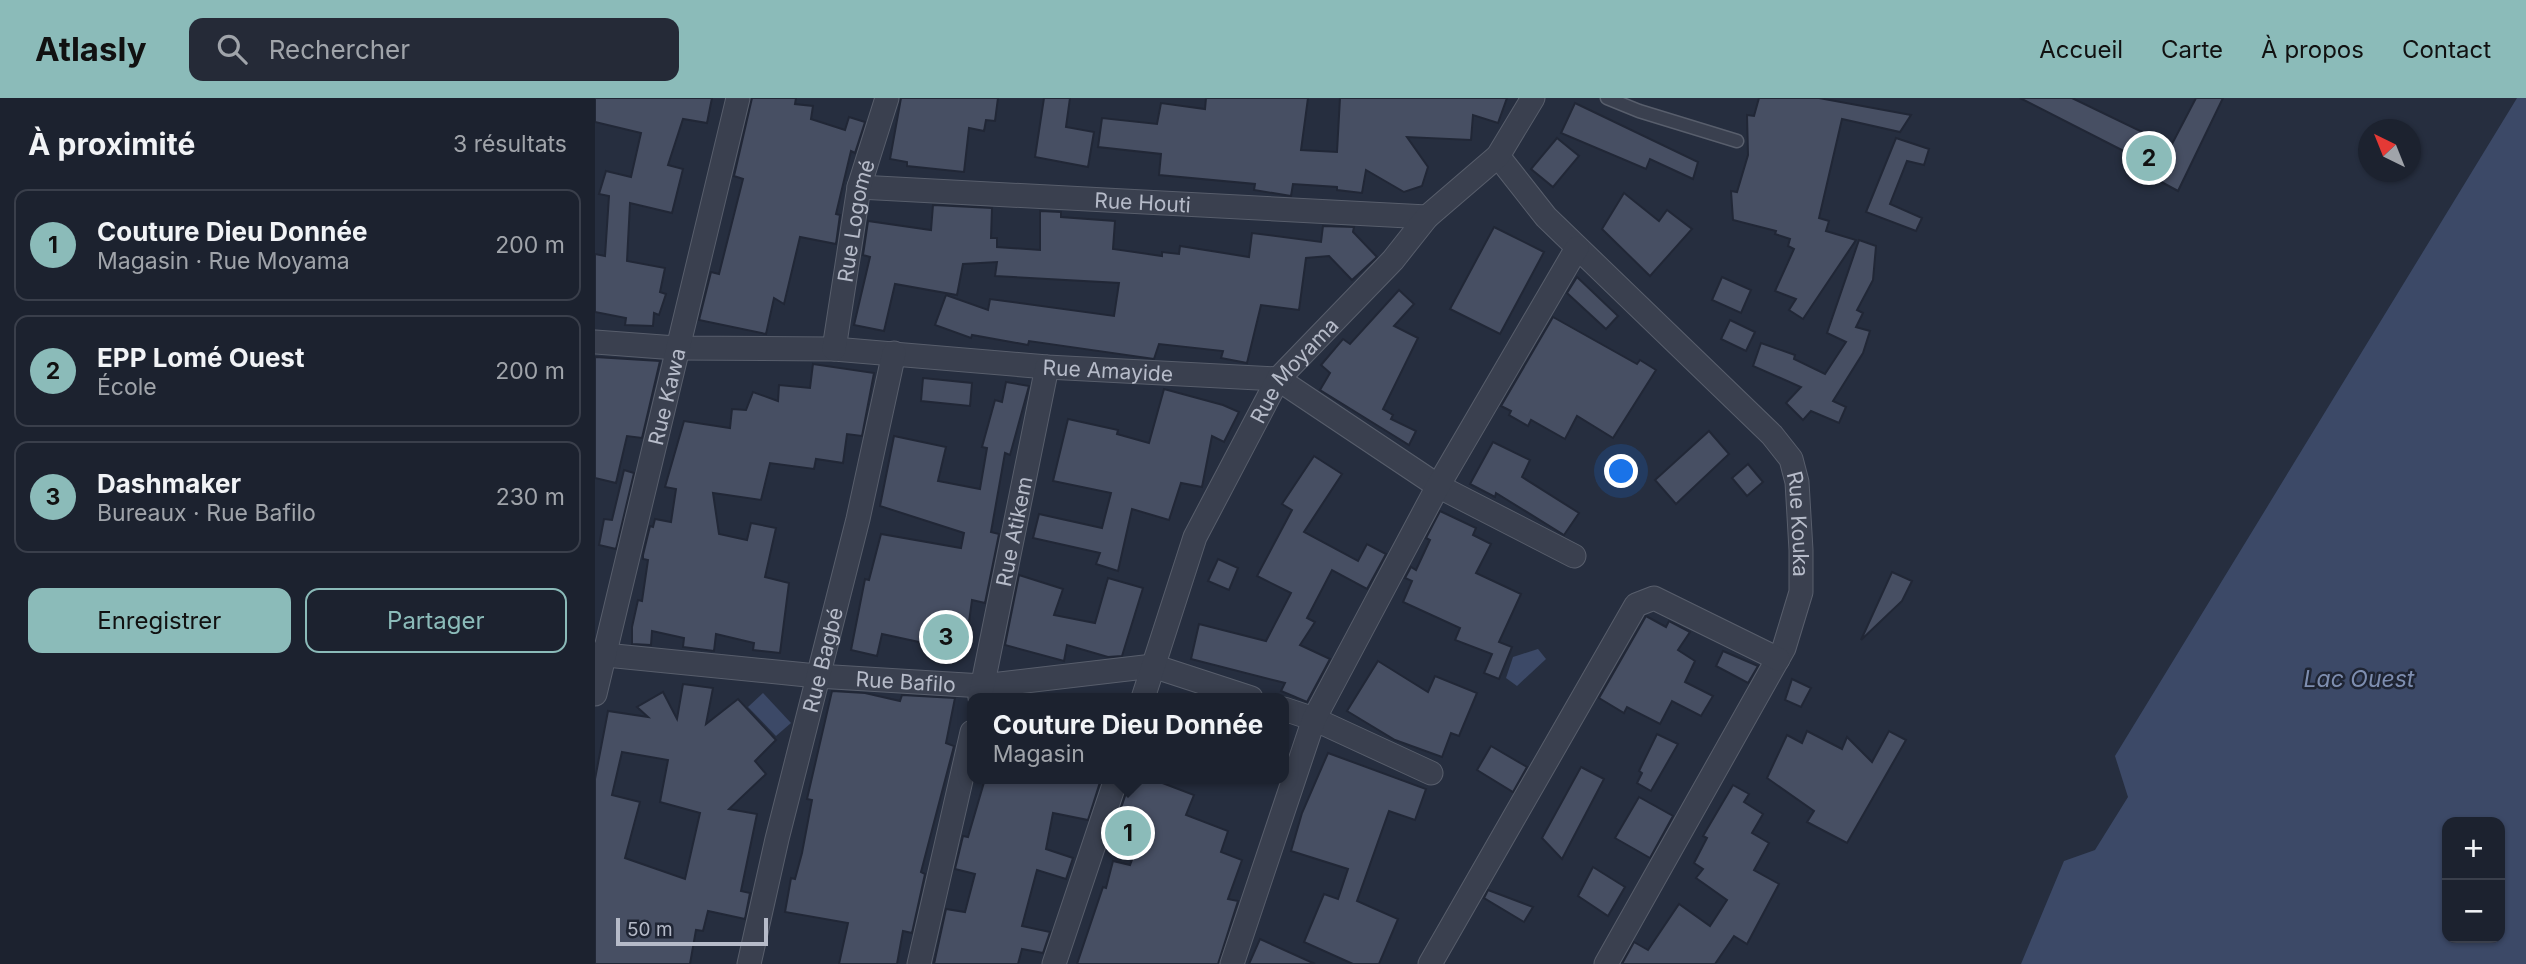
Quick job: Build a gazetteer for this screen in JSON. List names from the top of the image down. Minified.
{"streets":{"street":["Rue Houti","Rue Logomé","Rue Amayide","Rue Moyama","Rue Kawa","Rue Kouka","Rue Atikem","Rue Bagbé","Rue Bafilo"]},"crossings":[["Rue Houti","Rue Logomé"],["Rue Houti","Rue Moyama"],["Rue Logomé","Rue Amayide"],["Rue Amayide","Rue Moyama"],["Rue Amayide","Rue Kawa"],["Rue Amayide","Rue Atikem"],["Rue Amayide","Rue Bagbé"],["Rue Moyama","Rue Kouka"],["Rue Moyama","Rue Bafilo"],["Rue Kawa","Rue Bafilo"],["Rue Atikem","Rue Bafilo"],["Rue Bagbé","Rue Bafilo"]],"water":["Lac Ouest"],"scale_bar":"50 m","north":"top left","page":{"header":"Atlasly","search":"Rechercher","nav":["Accueil","Carte","À propos","Contact"],"heading":["À proximité","3 résultats"],"pins":["2","3","1"],"list":[{"mark":"1","name":"Couture Dieu Donnée","note":"Magasin · Rue Moyama","value":"200 m"},{"mark":"2","name":"EPP Lomé Ouest","note":"École","value":"200 m"},{"mark":"3","name":"Dashmaker","note":"Bureaux · Rue Bafilo","value":"230 m"}],"buttons":["Enregistrer","Partager"],"popup":["Couture Dieu Donnée","Magasin"],"map_buttons":["+","−"],"scale":"50 m"}}
